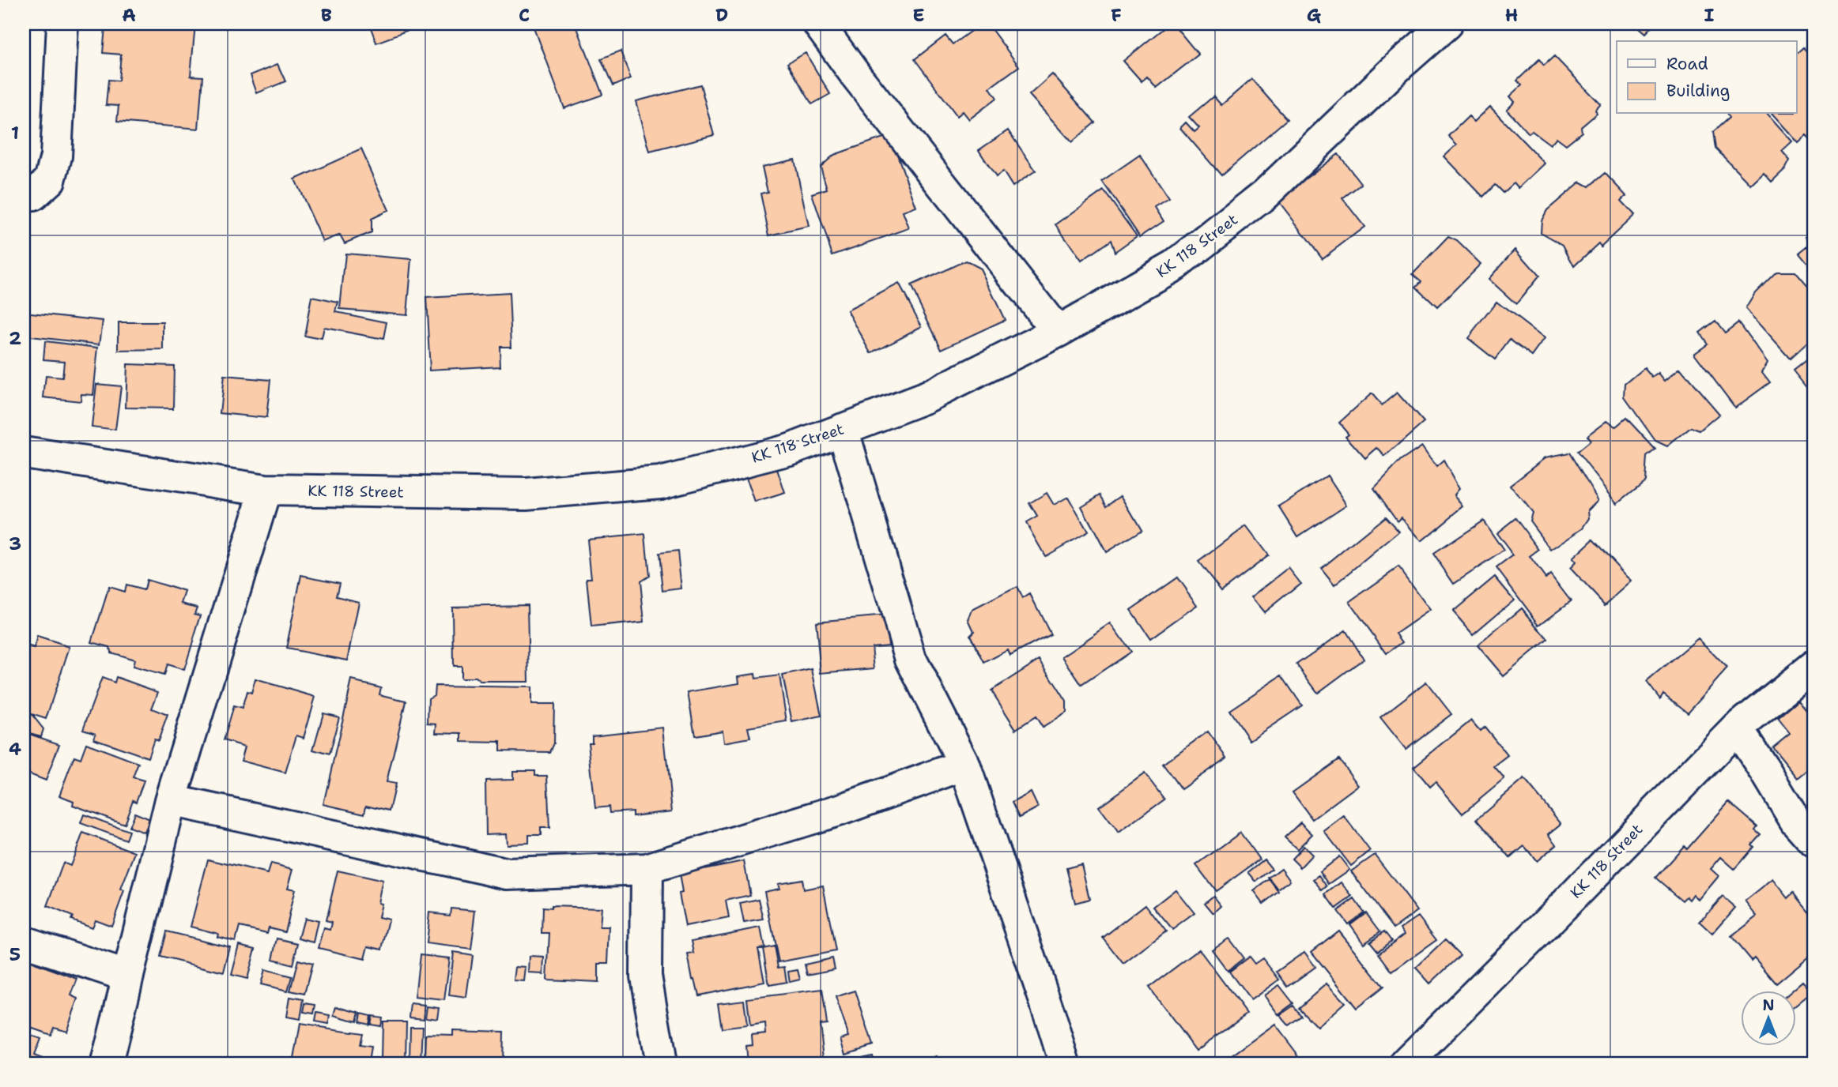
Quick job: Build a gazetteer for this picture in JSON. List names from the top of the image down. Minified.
{"streets":{"street":["KK 118 Street"]},"legend":["Road","Building"],"north":"top","grid":{"columns":["A","B","C","D","E","F","G","H","I"],"rows":["1","2","3","4","5"]}}
